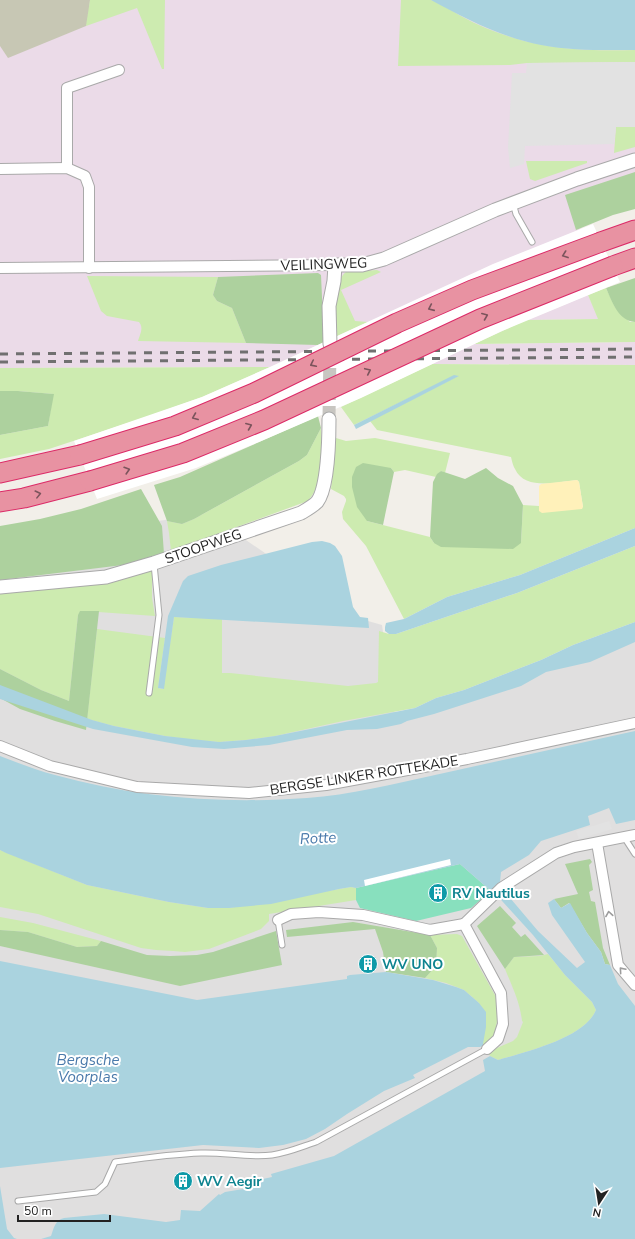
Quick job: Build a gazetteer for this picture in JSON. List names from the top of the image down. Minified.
{"streets":{"street":["VEILINGWEG","STOOPWEG","BERGSE LINKER ROTTEKADE"]},"water":["Rotte","Bergsche Voorplas"],"places":{"building":["RV Nautilus","WV UNO","WV Aegir"]},"scale_bar":"50 m","north":"bottom"}
